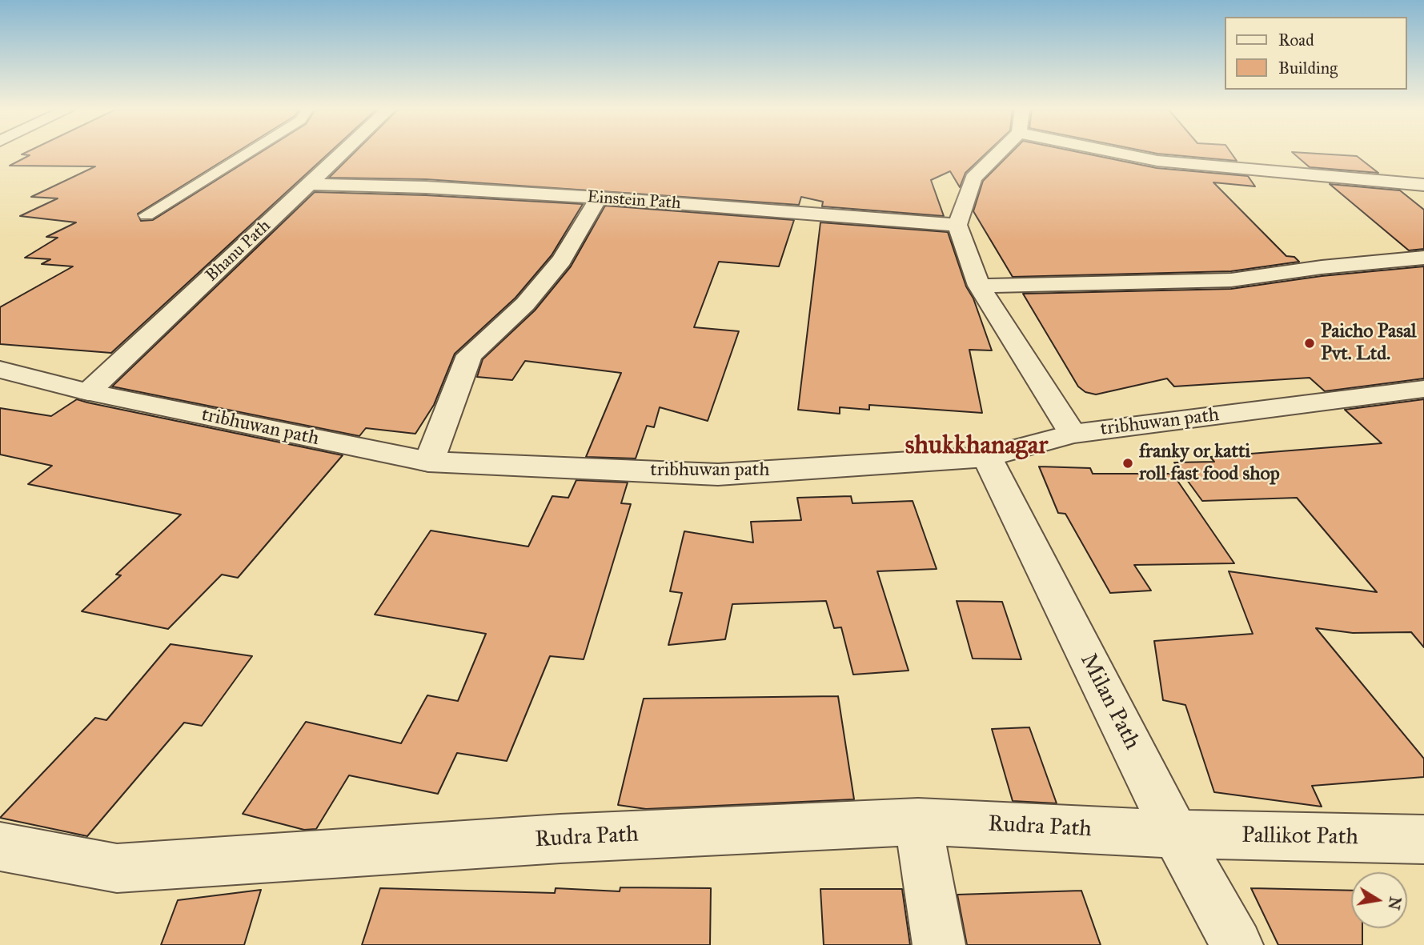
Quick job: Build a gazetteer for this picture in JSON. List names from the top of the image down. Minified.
{"streets":{"street":["Einstein Path","Bhanu Path","tribhuwan path","Milan Path","Rudra Path","Pallikot Path"]},"crossings":[["Einstein Path","Bhanu Path"],["Bhanu Path","tribhuwan path"],["tribhuwan path","Milan Path"],["Milan Path","Rudra Path"],["Milan Path","Pallikot Path"],["Rudra Path","Pallikot Path"]],"districts":["shukkhanagar"],"places":["Paicho Pasal Pvt. Ltd.","franky or katti roll fast food shop"],"legend":["Road","Building"],"north":"right"}
